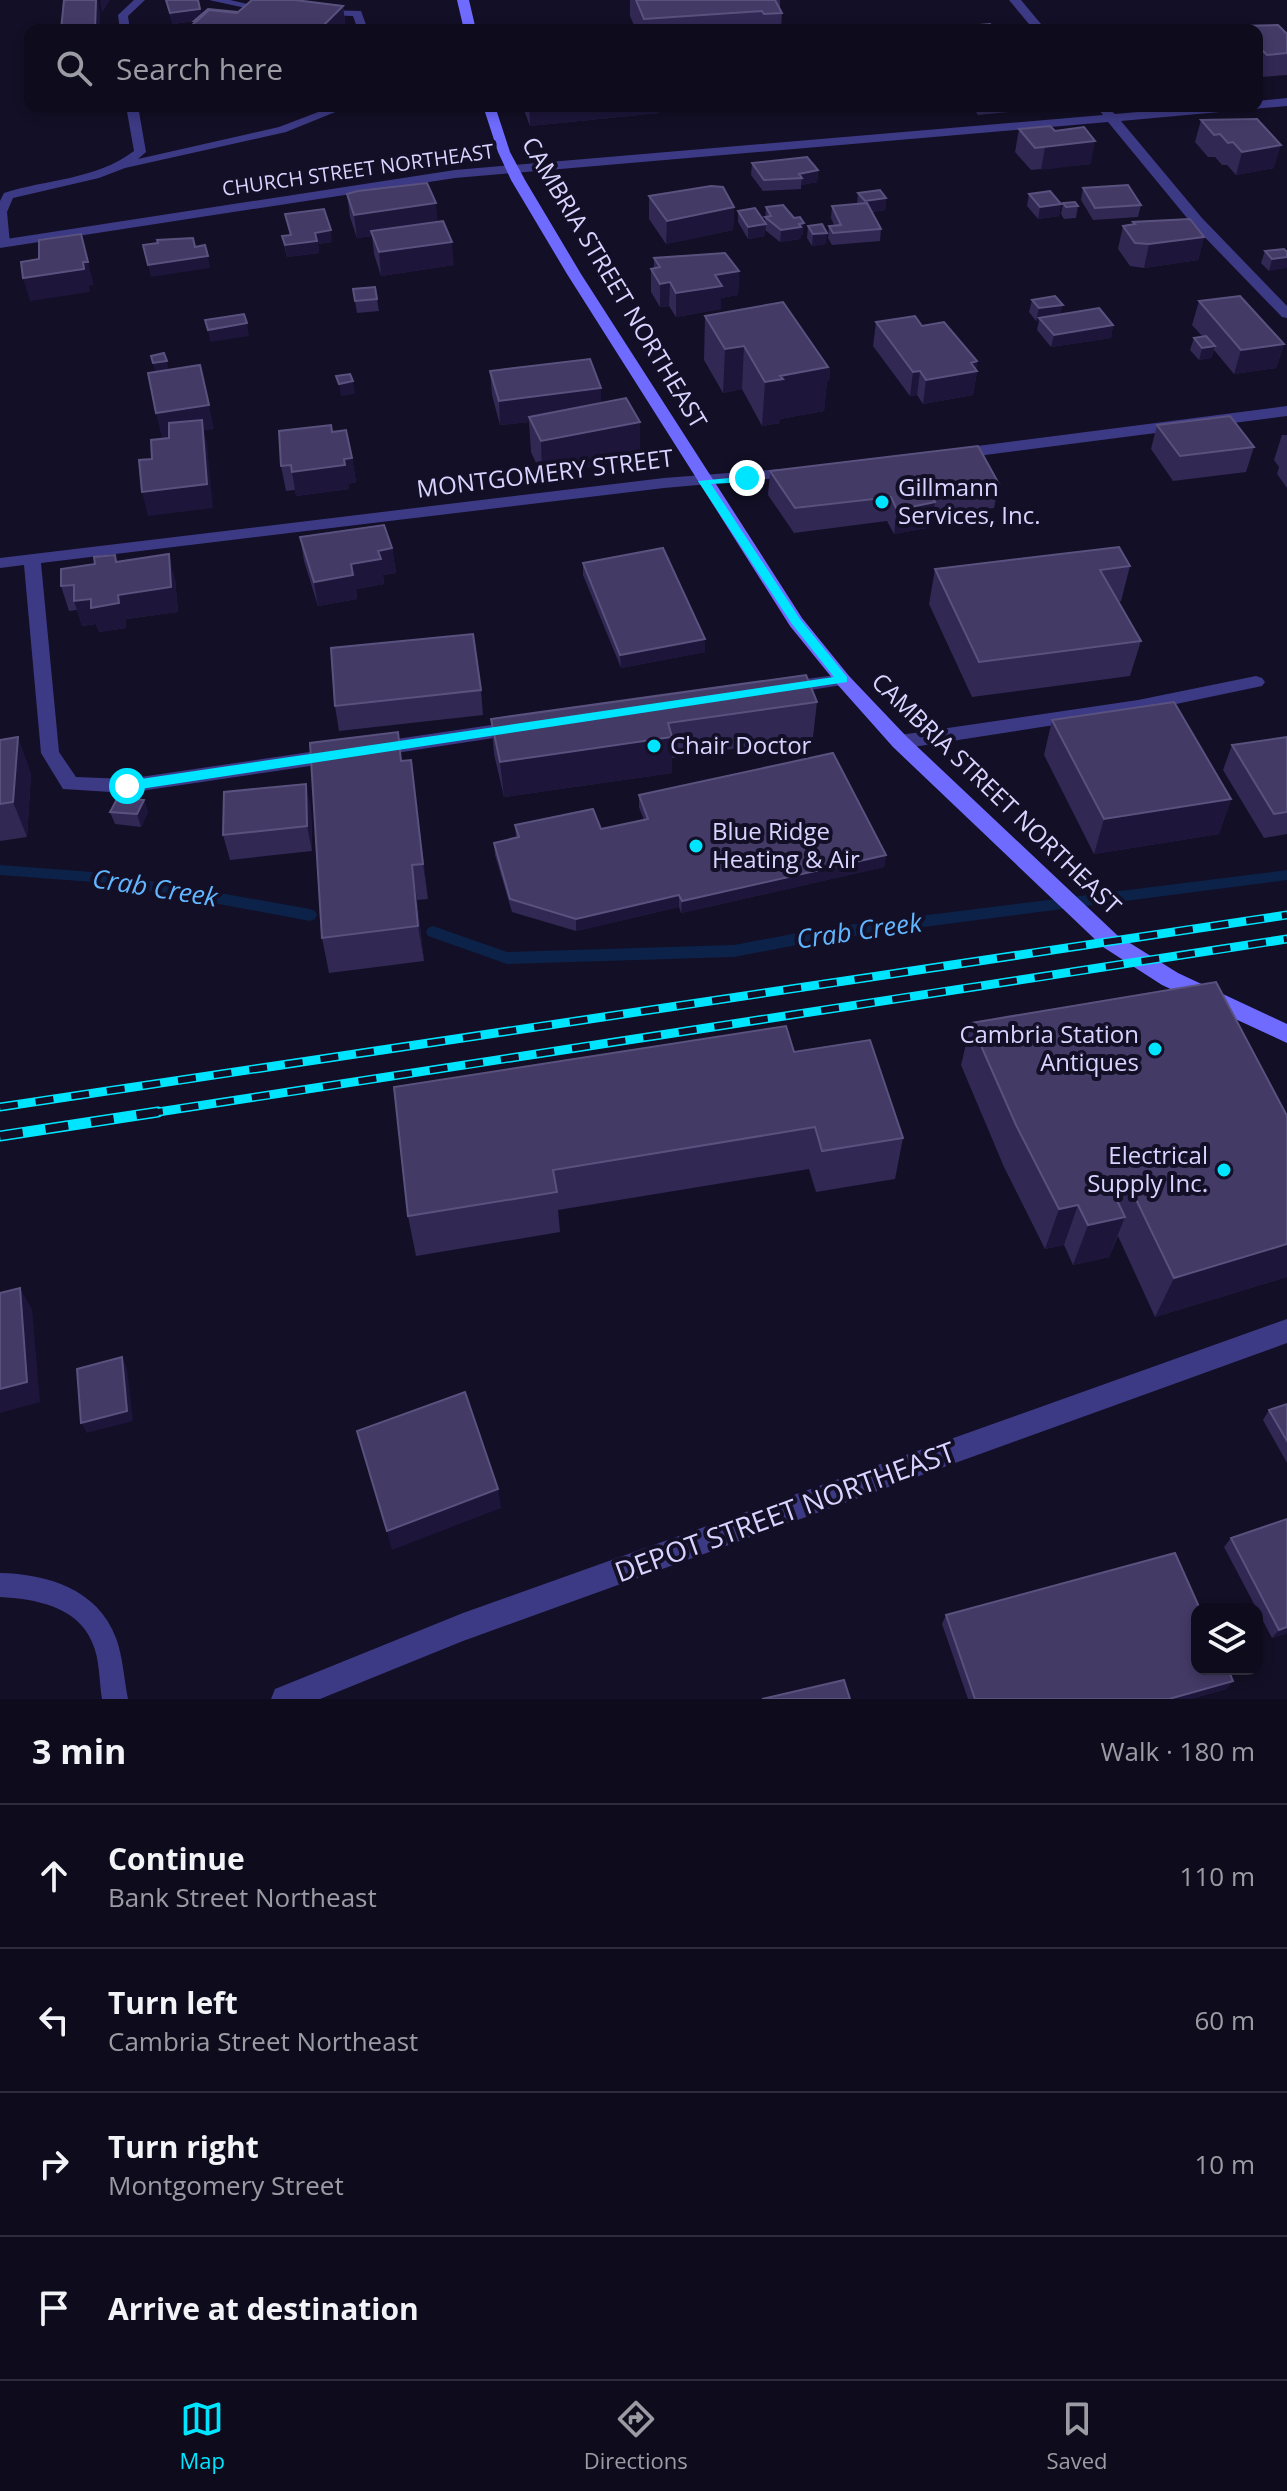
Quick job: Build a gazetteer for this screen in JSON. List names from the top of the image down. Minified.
{"streets":{"main road":["CAMBRIA STREET NORTHEAST"],"street":["CHURCH STREET NORTHEAST","MONTGOMERY STREET","DEPOT STREET NORTHEAST"]},"crossings":[["CHURCH STREET NORTHEAST","CAMBRIA STREET NORTHEAST"],["CAMBRIA STREET NORTHEAST","MONTGOMERY STREET"]],"water":["Crab Creek"],"places":["Gillmann Services, Inc.","Chair Doctor","Blue Ridge Heating & Air","Cambria Station Antiques","Electrical Supply Inc."],"page":{"search":"Search here","heading":["3 min","Walk · 180 m"],"list":[["Continue","Bank Street Northeast","110 m"],["Turn left","Cambria Street Northeast","60 m"],["Turn right","Montgomery Street","10 m"],"Arrive at destination"],"nav":["Map","Directions","Saved"]}}
